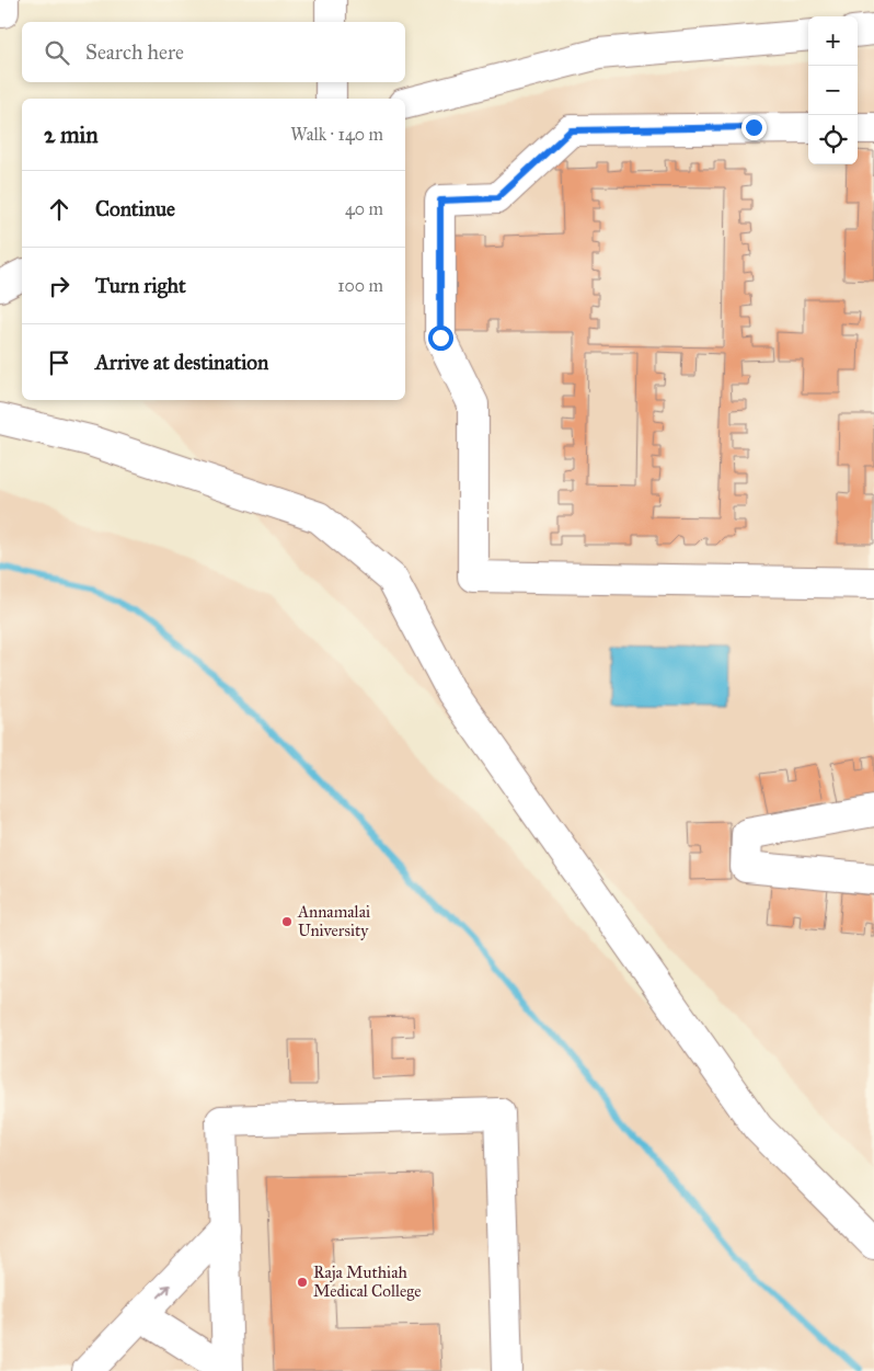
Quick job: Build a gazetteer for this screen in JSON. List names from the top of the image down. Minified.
{"places":["Annamalai University","Raja Muthiah Medical College"],"page":{"map_buttons":["+","−"],"search":"Search here","heading":["2 min","Walk · 140 m"],"list":[["Continue","40 m"],["Turn right","100 m"],"Arrive at destination"]}}
